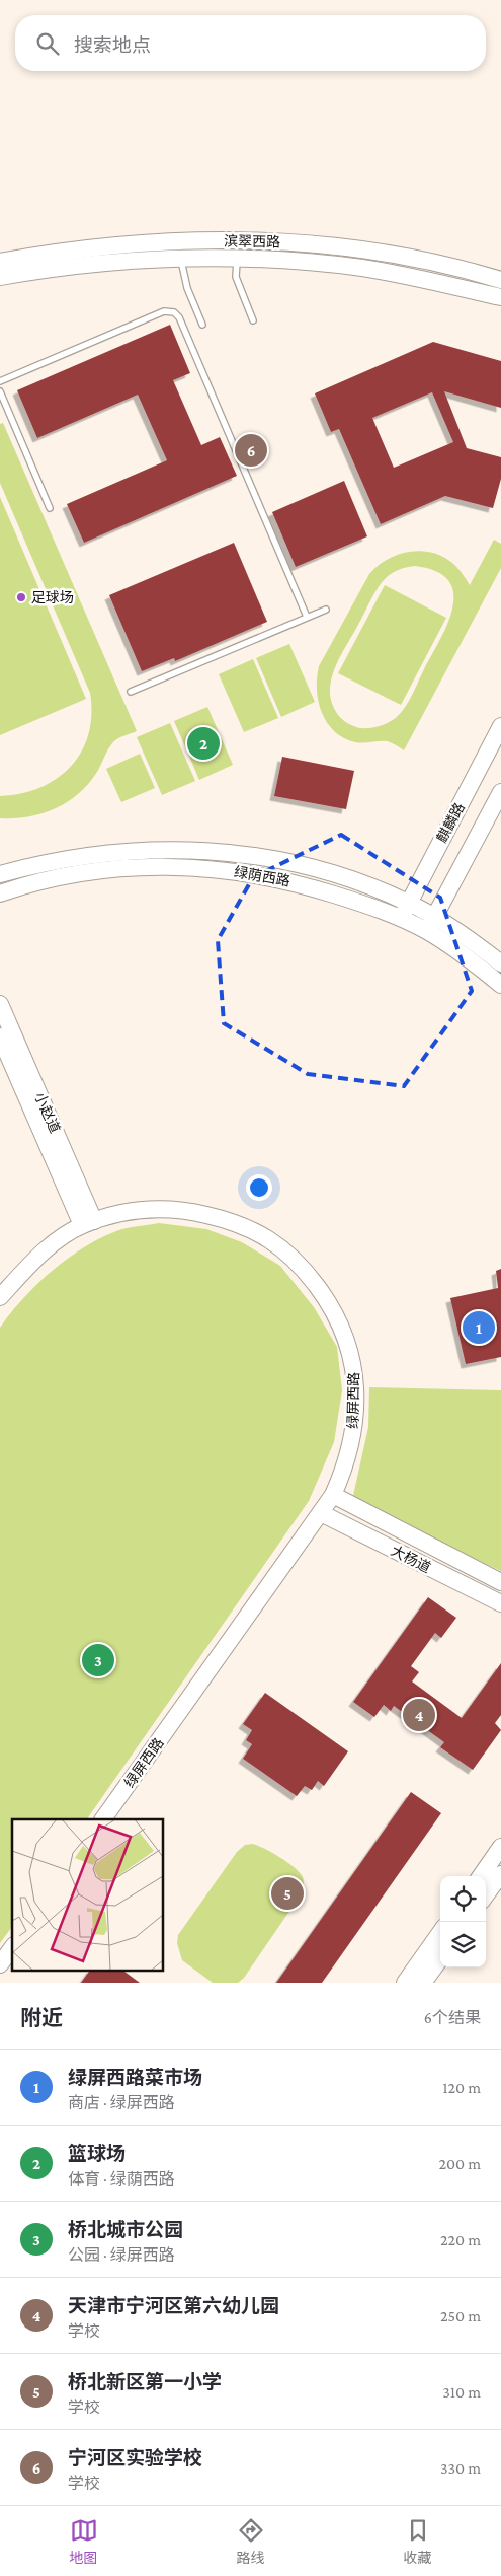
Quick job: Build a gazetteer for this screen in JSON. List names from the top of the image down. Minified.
{"streets":{"street":["滨翠西路","麒麟路","绿荫西路","小赵道","绿屏西路","大杨道"]},"crossings":[["麒麟路","绿荫西路"],["小赵道","绿屏西路"],["绿屏西路","大杨道"]],"places":["足球场"],"page":{"search":"搜索地点","pins":["6","2","1","3","4","5"],"heading":["附近","6个结果"],"list":[{"mark":"1","name":"绿屏西路菜市场","note":"商店 · 绿屏西路","value":"120 m"},{"mark":"2","name":"篮球场","note":"体育 · 绿荫西路","value":"200 m"},{"mark":"3","name":"桥北城市公园","note":"公园 · 绿屏西路","value":"220 m"},{"mark":"4","name":"天津市宁河区第六幼儿园","note":"学校","value":"250 m"},{"mark":"5","name":"桥北新区第一小学","note":"学校","value":"310 m"},{"mark":"6","name":"宁河区实验学校","note":"学校","value":"330 m"}],"nav":["地图","路线","收藏"]}}
